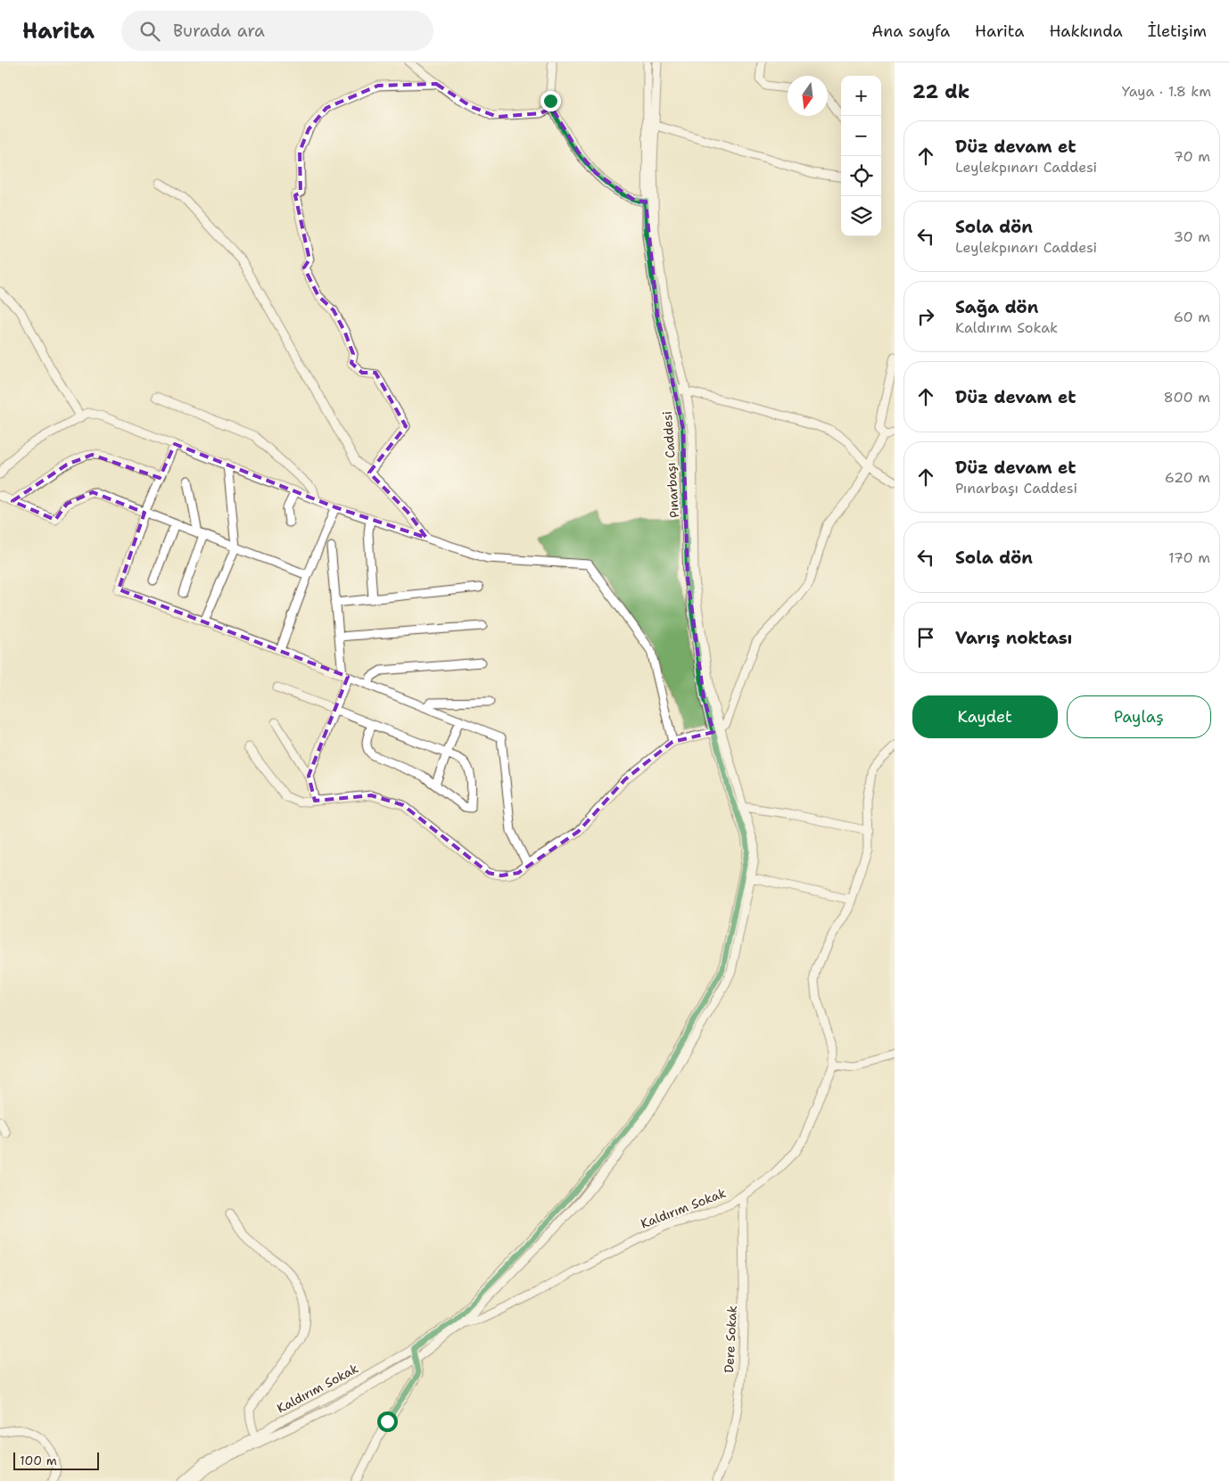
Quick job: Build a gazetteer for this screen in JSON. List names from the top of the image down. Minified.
{"streets":{"street":["Pınarbaşı Caddesi","Kaldırım Sokak","Dere Sokak"]},"crossings":[["Kaldırım Sokak","Dere Sokak"]],"scale_bar":"100 m","north":"bottom","page":{"header":"Harita","search":"Burada ara","nav":["Ana sayfa","Harita","Hakkında","İletişim"],"heading":["22 dk","Yaya · 1.8 km"],"map_buttons":["+","−"],"list":[["Düz devam et","Leylekpınarı Caddesi","70 m"],["Sola dön","Leylekpınarı Caddesi","30 m"],["Sağa dön","Kaldırım Sokak","60 m"],["Düz devam et","800 m"],["Düz devam et","Pınarbaşı Caddesi","620 m"],["Sola dön","170 m"],"Varış noktası"],"buttons":["Kaydet","Paylaş"],"scale":"100 m"}}
